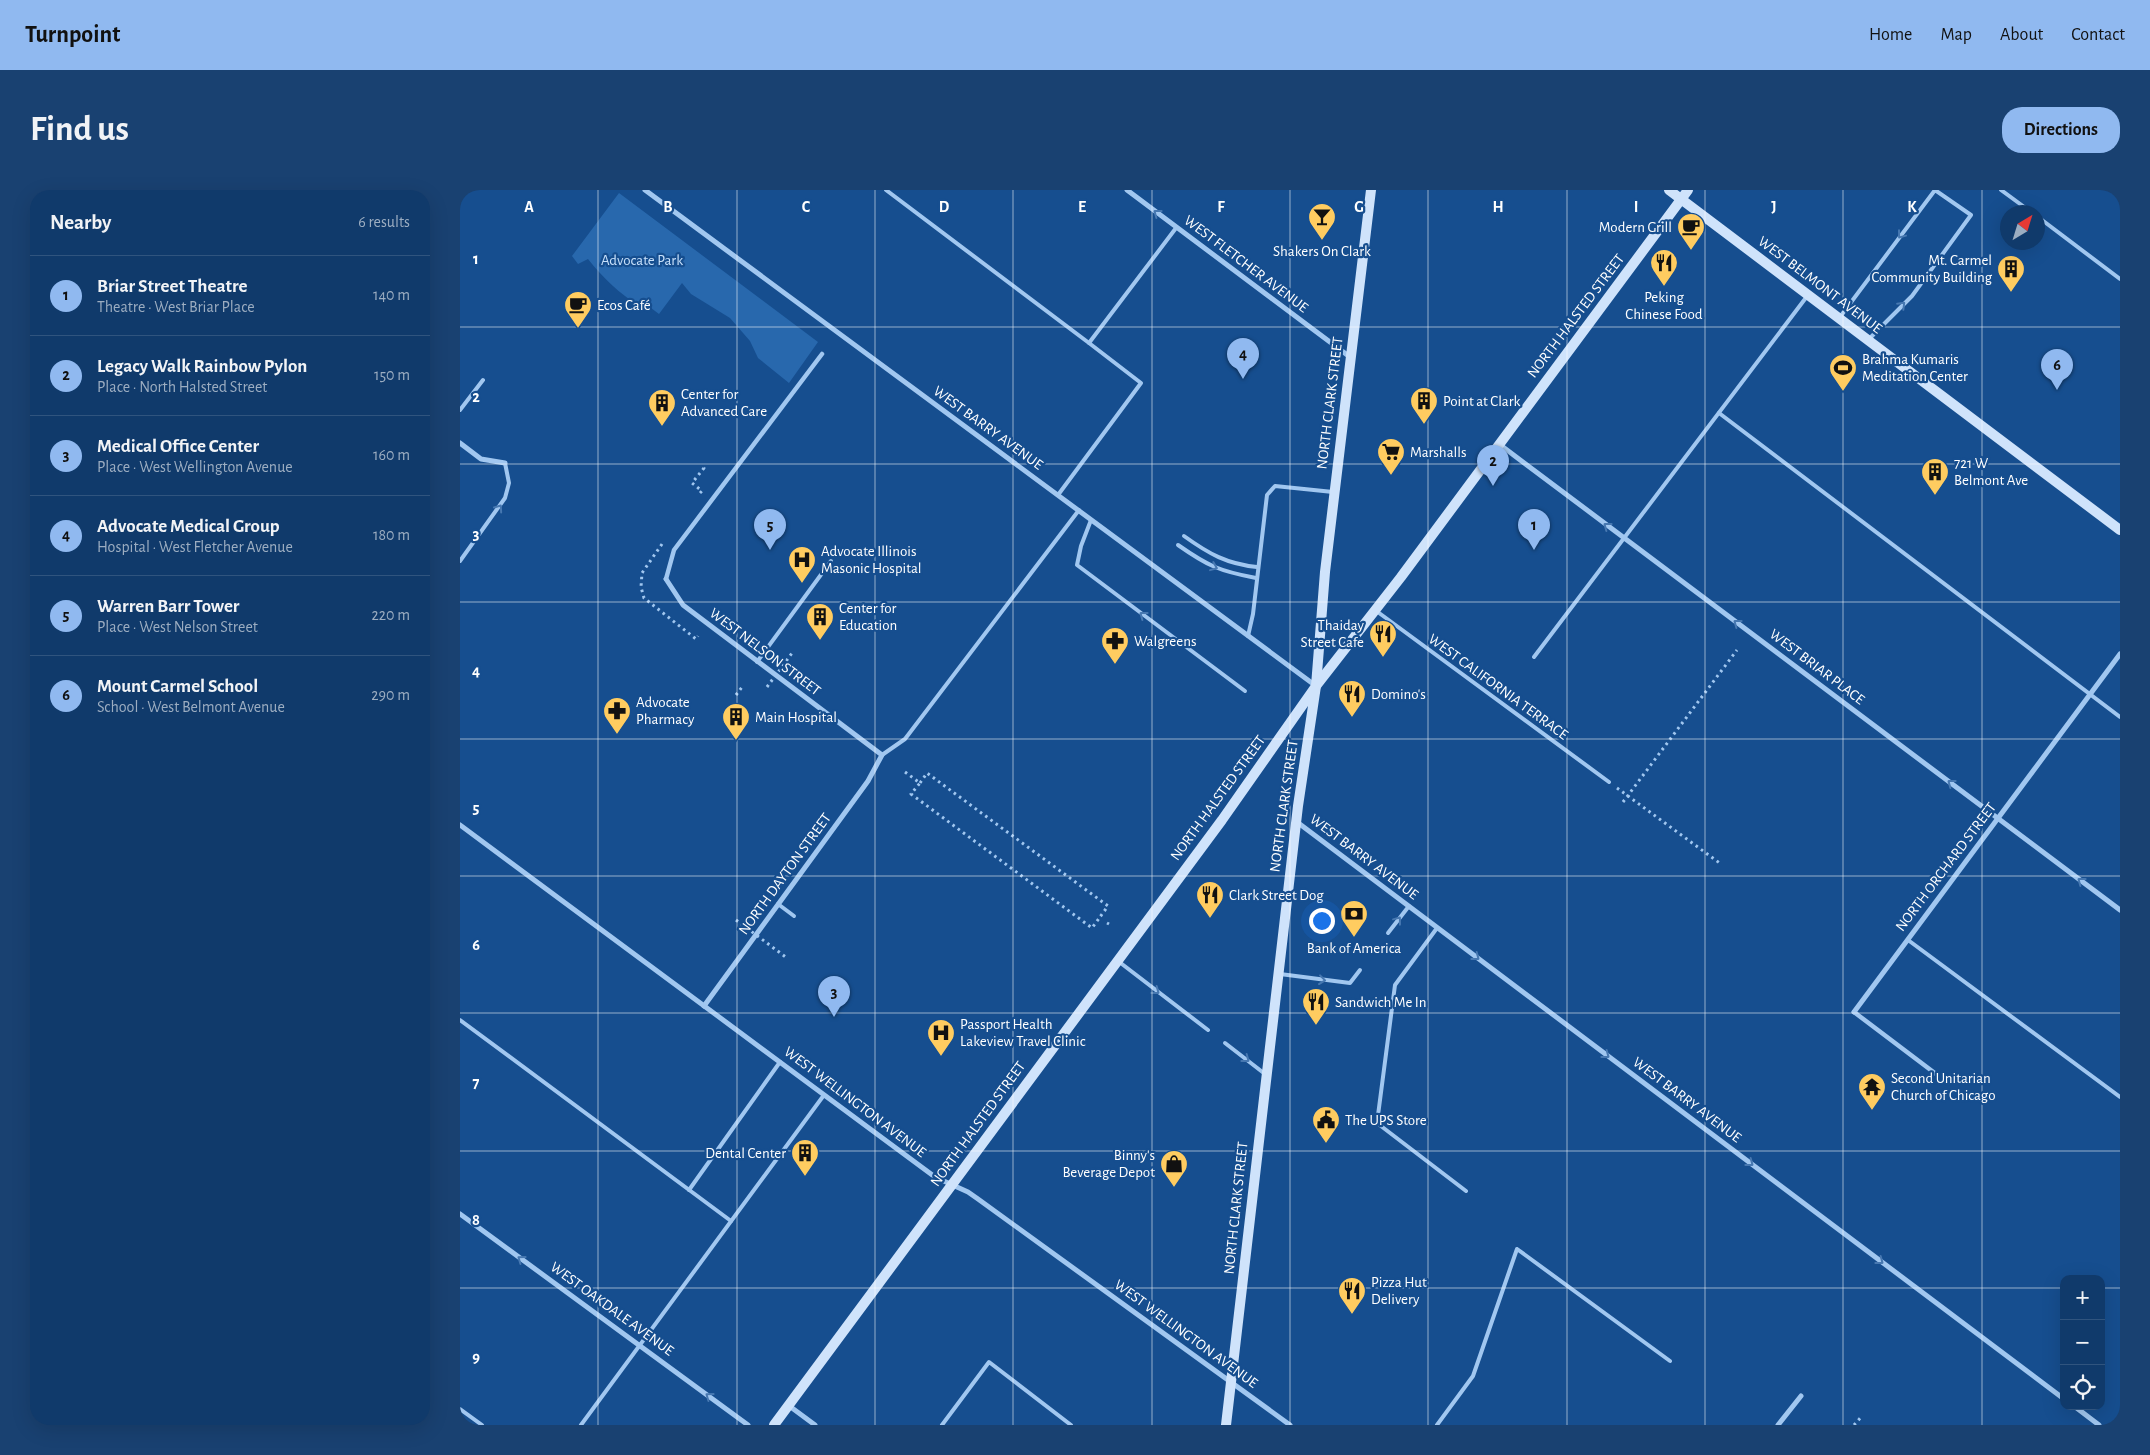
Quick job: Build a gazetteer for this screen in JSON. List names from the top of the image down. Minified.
{"streets":{"main road":["WEST BELMONT AVENUE","NORTH HALSTED STREET","NORTH CLARK STREET"],"street":["WEST FLETCHER AVENUE","WEST BARRY AVENUE","WEST NELSON STREET","WEST BRIAR PLACE","NORTH ORCHARD STREET","NORTH DAYTON STREET","WEST WELLINGTON AVENUE","WEST OAKDALE AVENUE"],"lane":["WEST CALIFORNIA TERRACE"]},"crossings":[["WEST FLETCHER AVENUE","NORTH CLARK STREET"],["WEST BELMONT AVENUE","NORTH HALSTED STREET"],["NORTH HALSTED STREET","NORTH CLARK STREET"],["NORTH HALSTED STREET","WEST BARRY AVENUE"],["NORTH HALSTED STREET","WEST BRIAR PLACE"],["NORTH HALSTED STREET","WEST CALIFORNIA TERRACE"],["NORTH HALSTED STREET","WEST WELLINGTON AVENUE"],["NORTH CLARK STREET","WEST BARRY AVENUE"],["NORTH CLARK STREET","WEST WELLINGTON AVENUE"],["WEST NELSON STREET","NORTH DAYTON STREET"],["WEST BRIAR PLACE","NORTH ORCHARD STREET"],["NORTH DAYTON STREET","WEST WELLINGTON AVENUE"]],"one_way":["WEST BARRY AVENUE","WEST BRIAR PLACE","WEST OAKDALE AVENUE"],"parks":["Advocate Park"],"places":{"bar":["Shakers On Clark"],"cafe":["Modern Grill","Ecos Café"],"restaurant":["Peking Chinese Food","Thaiday Street Cafe","Domino's","Clark Street Dog","Sandwich Me In","Pizza Hut Delivery"],"building":["Mt. Carmel Community Building","Point at Clark","Center for Advanced Care","721 W Belmont Ave","Center for Education","Main Hospital","Dental Center"],"sports":["Brahma Kumaris Meditation Center"],"supermarket":["Marshalls"],"hospital":["Advocate Illinois Masonic Hospital","Passport Health Lakeview Travel Clinic"],"pharmacy":["Walgreens","Advocate Pharmacy"],"bank":["Bank of America"],"temple":["Second Unitarian Church of Chicago"],"public building":["The UPS Store"],"shop":["Binny's Beverage Depot"]},"north":"top right","page":{"header":"Turnpoint","nav":["Home","Map","About","Contact"],"buttons":"Directions","title":"Find us","heading":["Nearby","6 results"],"list":[{"mark":"1","name":"Briar Street Theatre","note":"Theatre · West Briar Place","value":"140 m"},{"mark":"2","name":"Legacy Walk Rainbow Pylon","note":"Place · North Halsted Street","value":"150 m"},{"mark":"3","name":"Medical Office Center","note":"Place · West Wellington Avenue","value":"160 m"},{"mark":"4","name":"Advocate Medical Group","note":"Hospital · West Fletcher Avenue","value":"180 m"},{"mark":"5","name":"Warren Barr Tower","note":"Place · West Nelson Street","value":"220 m"},{"mark":"6","name":"Mount Carmel School","note":"School · West Belmont Avenue","value":"290 m"}],"pins":["4","6","2","1","5","3"],"map_buttons":["+","−"]},"grid":{"columns":["A","B","C","D","E","F","G","H","I","J","K"],"rows":["1","2","3","4","5","6","7","8","9"]}}
